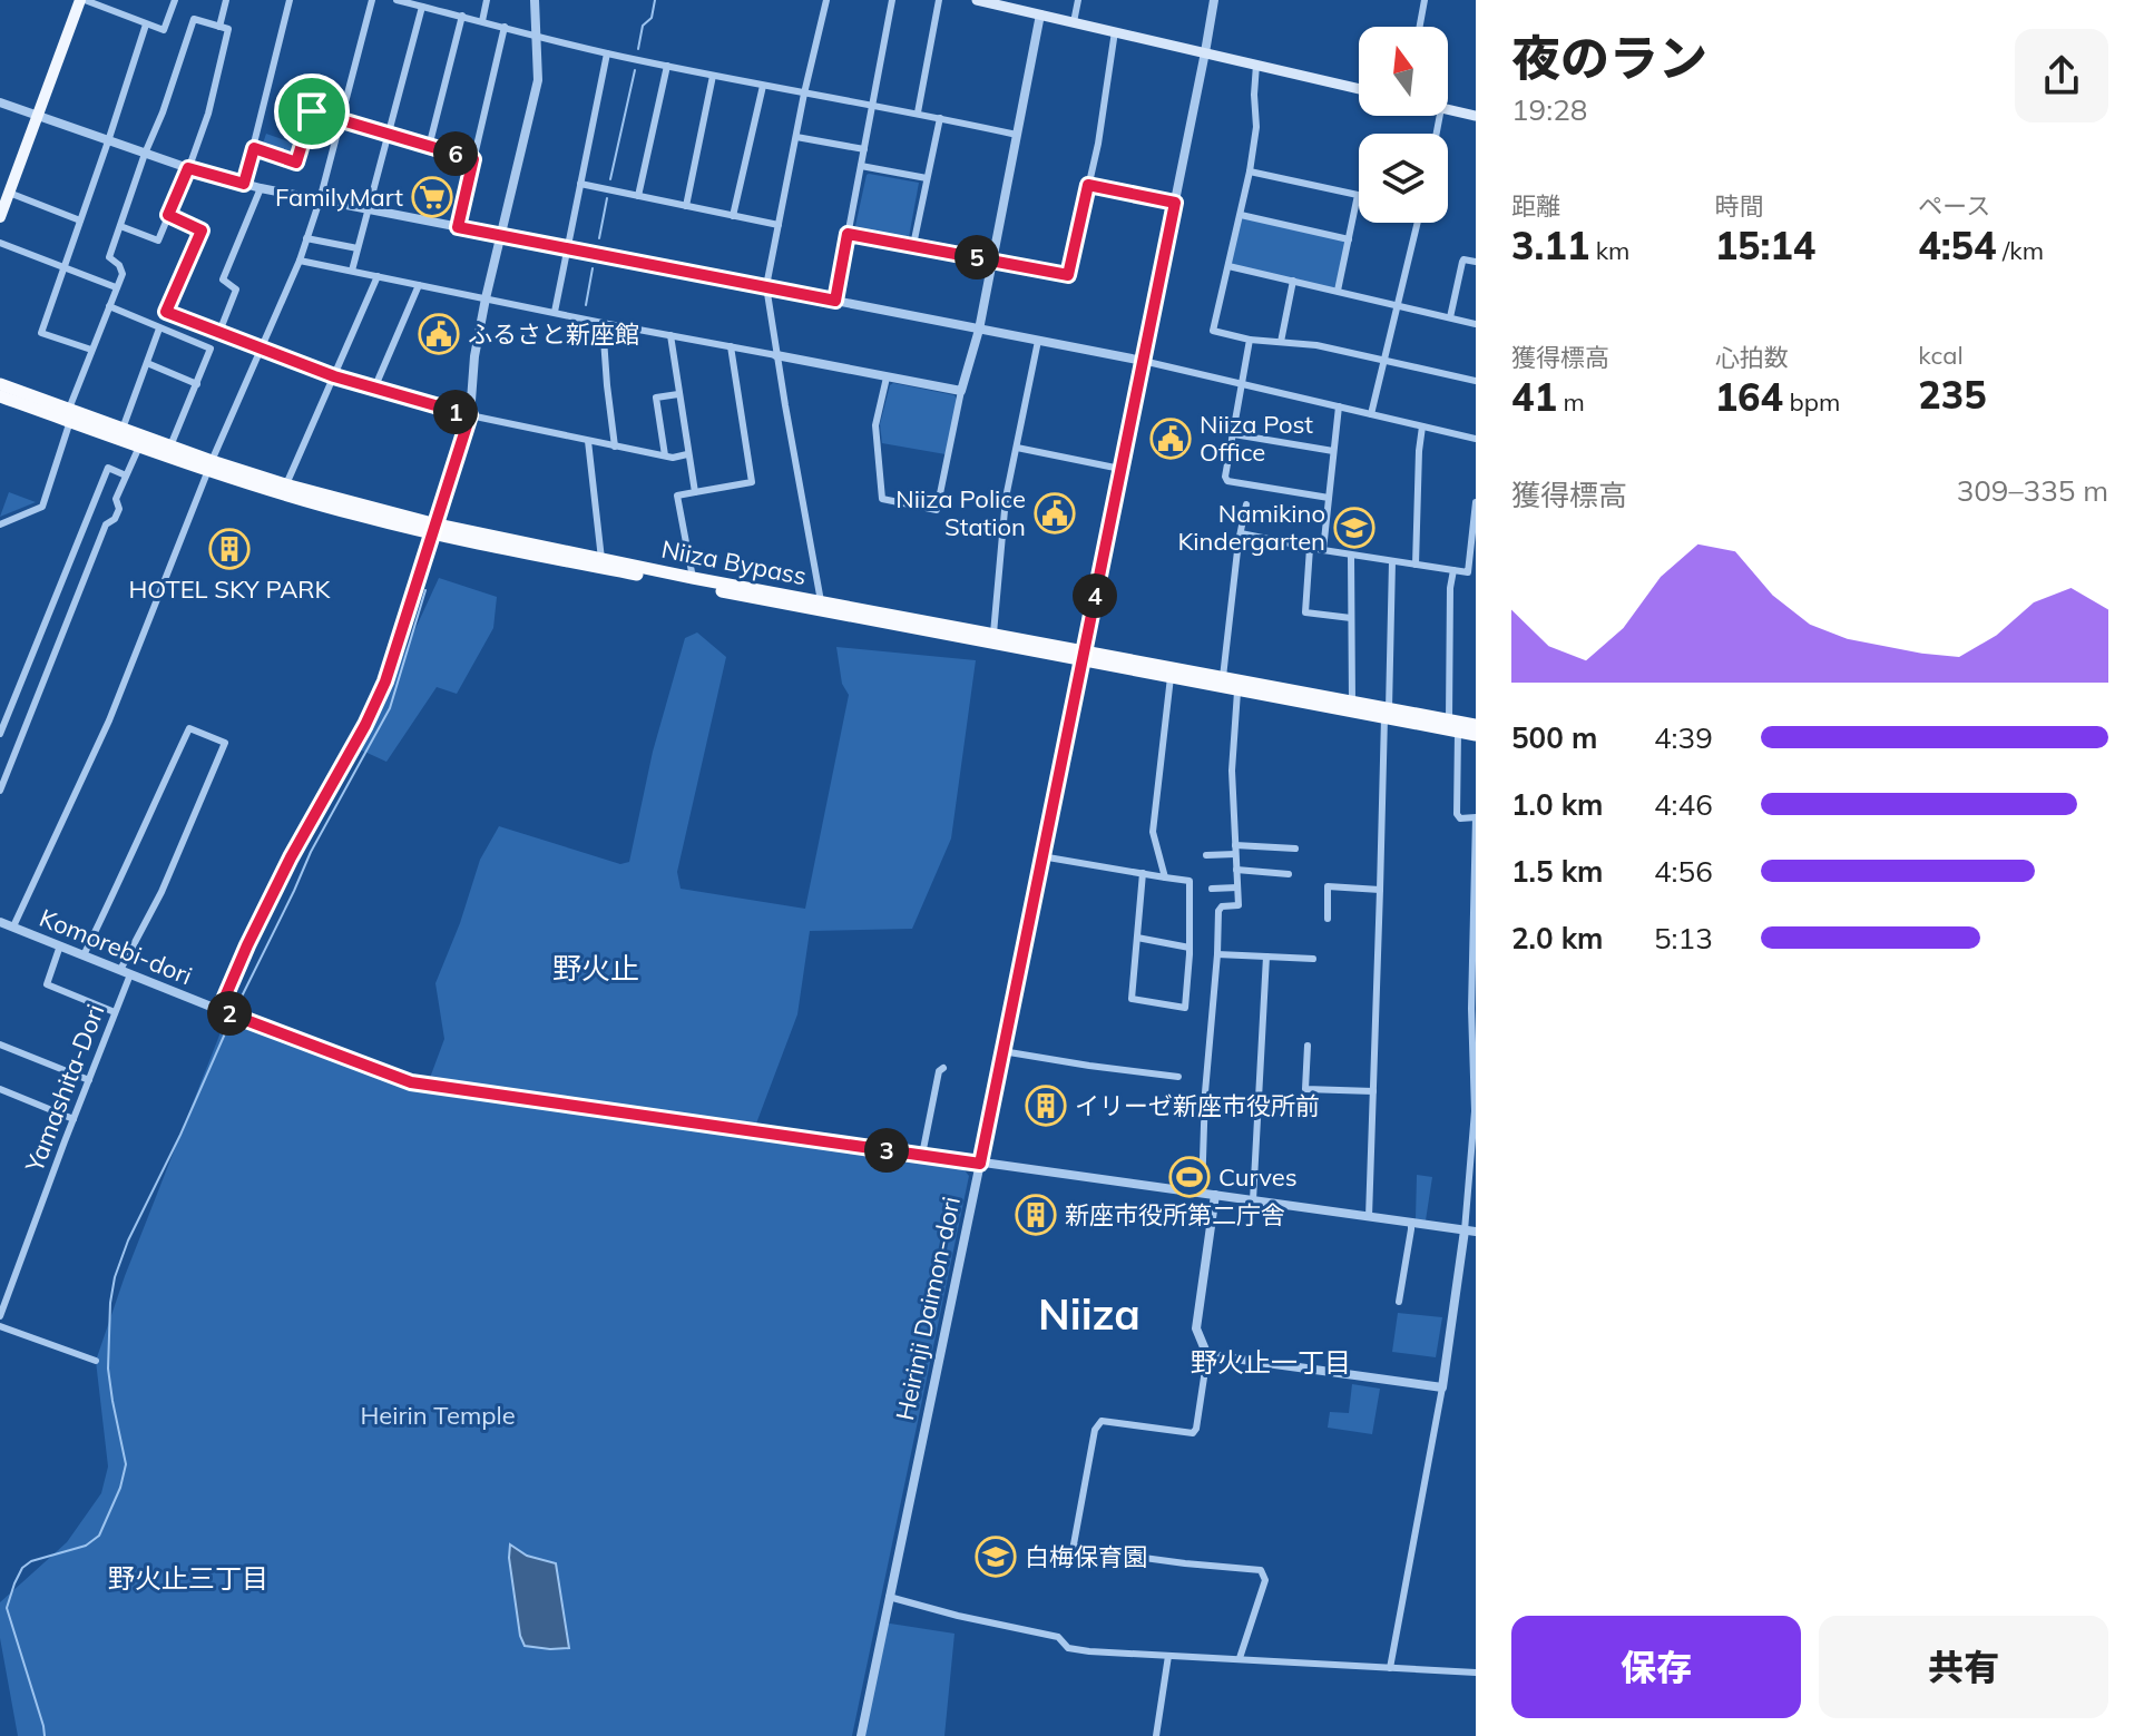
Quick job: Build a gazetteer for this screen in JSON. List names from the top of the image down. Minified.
{"streets":{"highway":["Niiza Bypass"],"street":["Komorebi-dori","Yamashita-Dori","Heirinji Daimon-dori"]},"crossings":[["Niiza Bypass","Heirinji Daimon-dori"],["Komorebi-dori","Yamashita-Dori"],["Komorebi-dori","Heirinji Daimon-dori"]],"districts":["野火止","Niiza","野火止一丁目","野火止三丁目"],"parks":["Heirin Temple"],"places":{"supermarket":["FamilyMart"],"public building":["ふるさと新座館","Niiza Post Office","Niiza Police Station"],"school or university":["Namikino Kindergarten","白梅保育園"],"building":["HOTEL SKY PARK","イリーゼ新座市役所前","新座市役所第二庁舎"],"sports":["Curves"]},"north":"top","page":{"heading":["夜のラン","19:28"],"pins":["6","5","1","4","2","3"],"stats":[["距離","3.11 km"],["時間","15:14"],["ペース","4:54 /km"],["獲得標高","41 m"],["心拍数","164 bpm"],["kcal","235"]],"chart":["獲得標高","309–335 m"],"list":[{"name":"500 m","note":"4:39"},{"name":"1.0 km","note":"4:46"},{"name":"1.5 km","note":"4:56"},{"name":"2.0 km","note":"5:13"}],"buttons":["保存","共有"]}}
